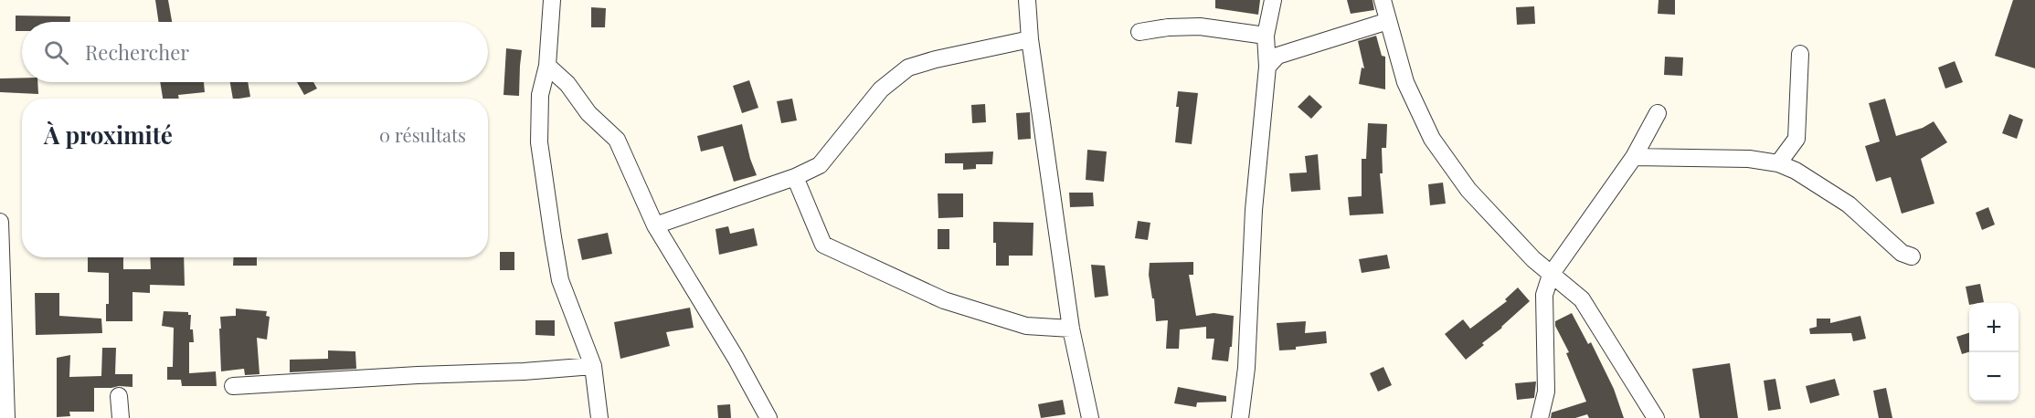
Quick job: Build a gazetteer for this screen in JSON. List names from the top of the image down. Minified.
{"page":{"search":"Rechercher","heading":["À proximité","0 résultats"],"map_buttons":["+","−"]}}
